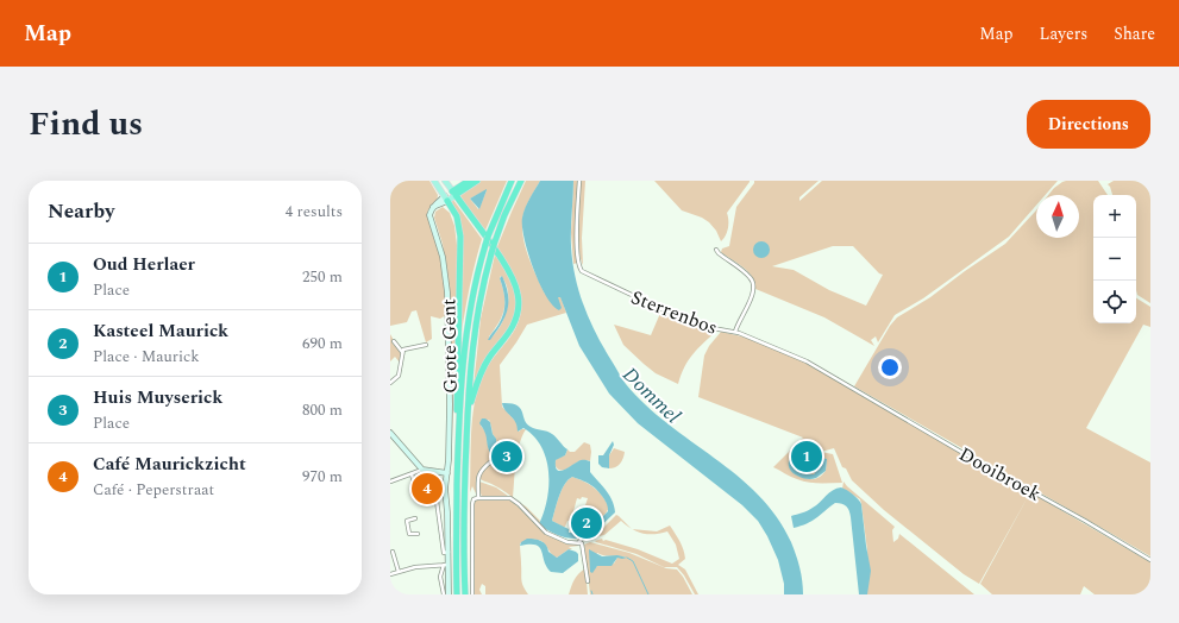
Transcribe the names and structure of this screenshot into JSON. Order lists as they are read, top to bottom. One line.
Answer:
{"streets":{"street":["Sterrenbos","Grote Gent","Dooibroek"]},"crossings":[["Sterrenbos","Dooibroek"]],"water":["Dommel"],"north":"top","page":{"header":"Map","nav":["Map","Layers","Share"],"title":"Find us","buttons":"Directions","heading":["Nearby","4 results"],"map_buttons":["+","−"],"list":[{"mark":"1","name":"Oud Herlaer","note":"Place","value":"250 m"},{"mark":"2","name":"Kasteel Maurick","note":"Place · Maurick","value":"690 m"},{"mark":"3","name":"Huis Muyserick","note":"Place","value":"800 m"},{"mark":"4","name":"Café Maurickzicht","note":"Café · Peperstraat","value":"970 m"}],"pins":["1","3","4","2"]}}
